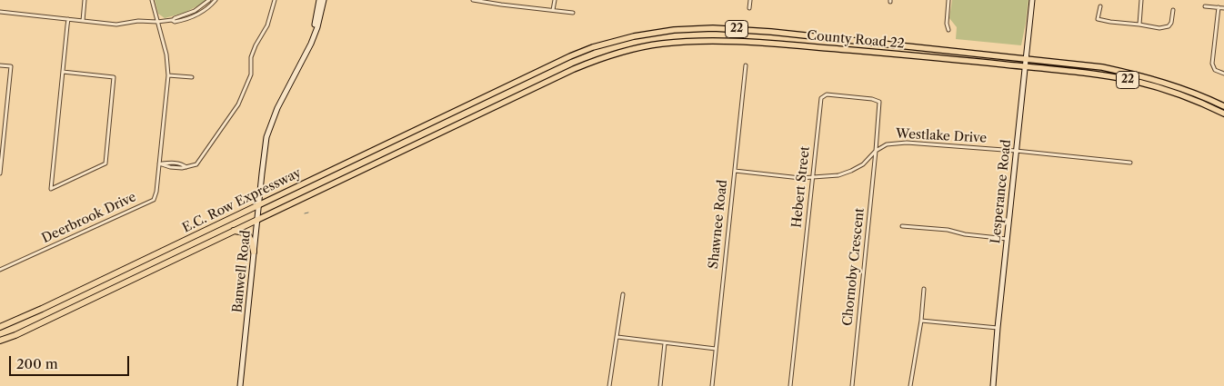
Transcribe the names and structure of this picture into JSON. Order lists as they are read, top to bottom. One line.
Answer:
{"streets":{"highway":["E.C. Row Expressway"],"main road":["22","County Road 22","Lesperance Road","Banwell Road"],"street":["Westlake Drive","Hebert Street","Deerbrook Drive","Shawnee Road","Chornoby Crescent"]},"crossings":[["County Road 22","Lesperance Road"],["County Road 22","E.C. Row Expressway"],["Westlake Drive","Hebert Street"],["Westlake Drive","Lesperance Road"],["Westlake Drive","Shawnee Road"],["Westlake Drive","Chornoby Crescent"],["Hebert Street","Chornoby Crescent"],["E.C. Row Expressway","Banwell Road"]],"scale_bar":"200 m"}
